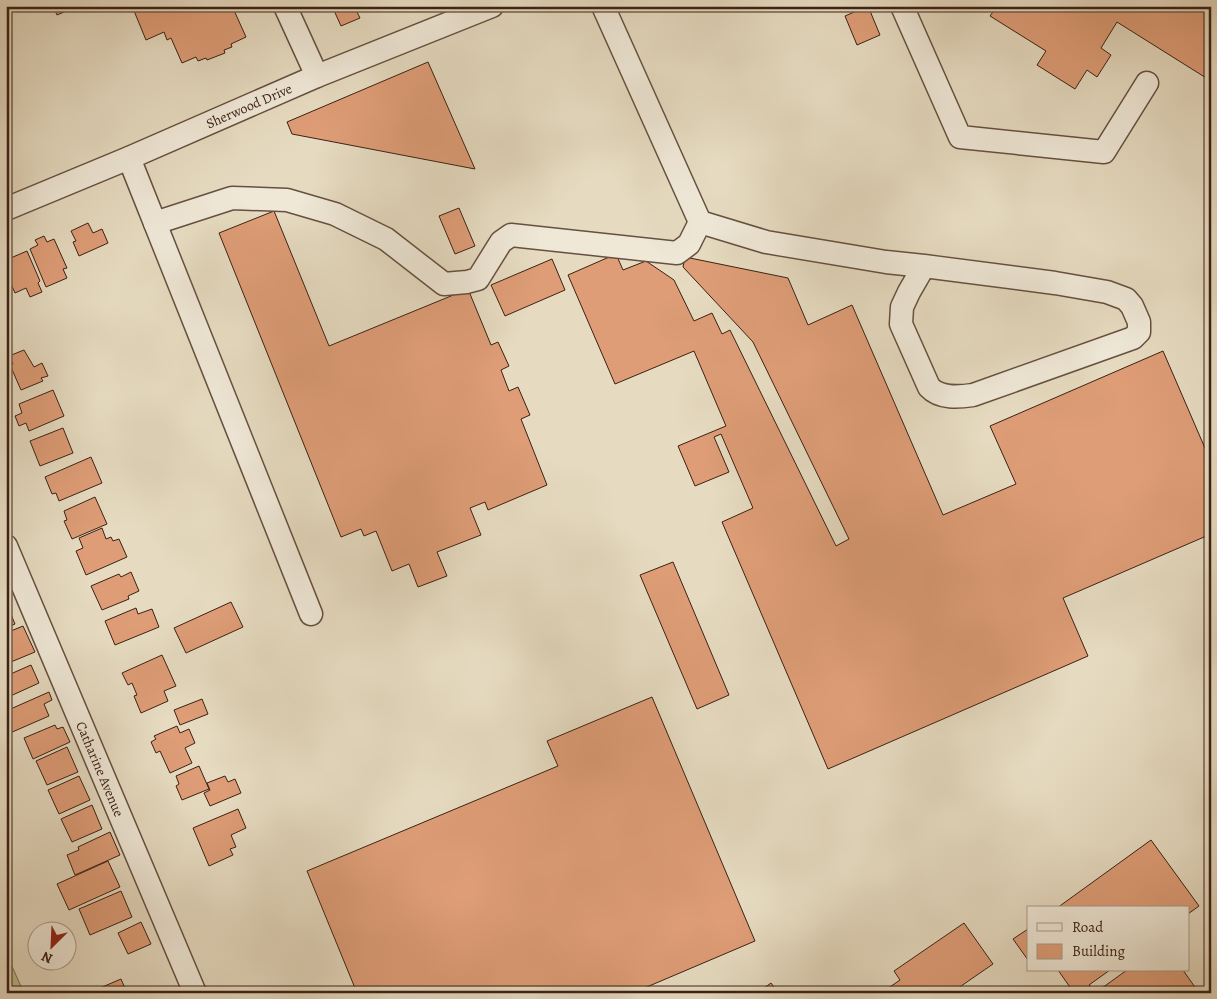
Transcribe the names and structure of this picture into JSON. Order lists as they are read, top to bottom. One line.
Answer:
{"streets":{"street":["Sherwood Drive","Catharine Avenue"]},"legend":["Road","Building"],"north":"bottom left"}
